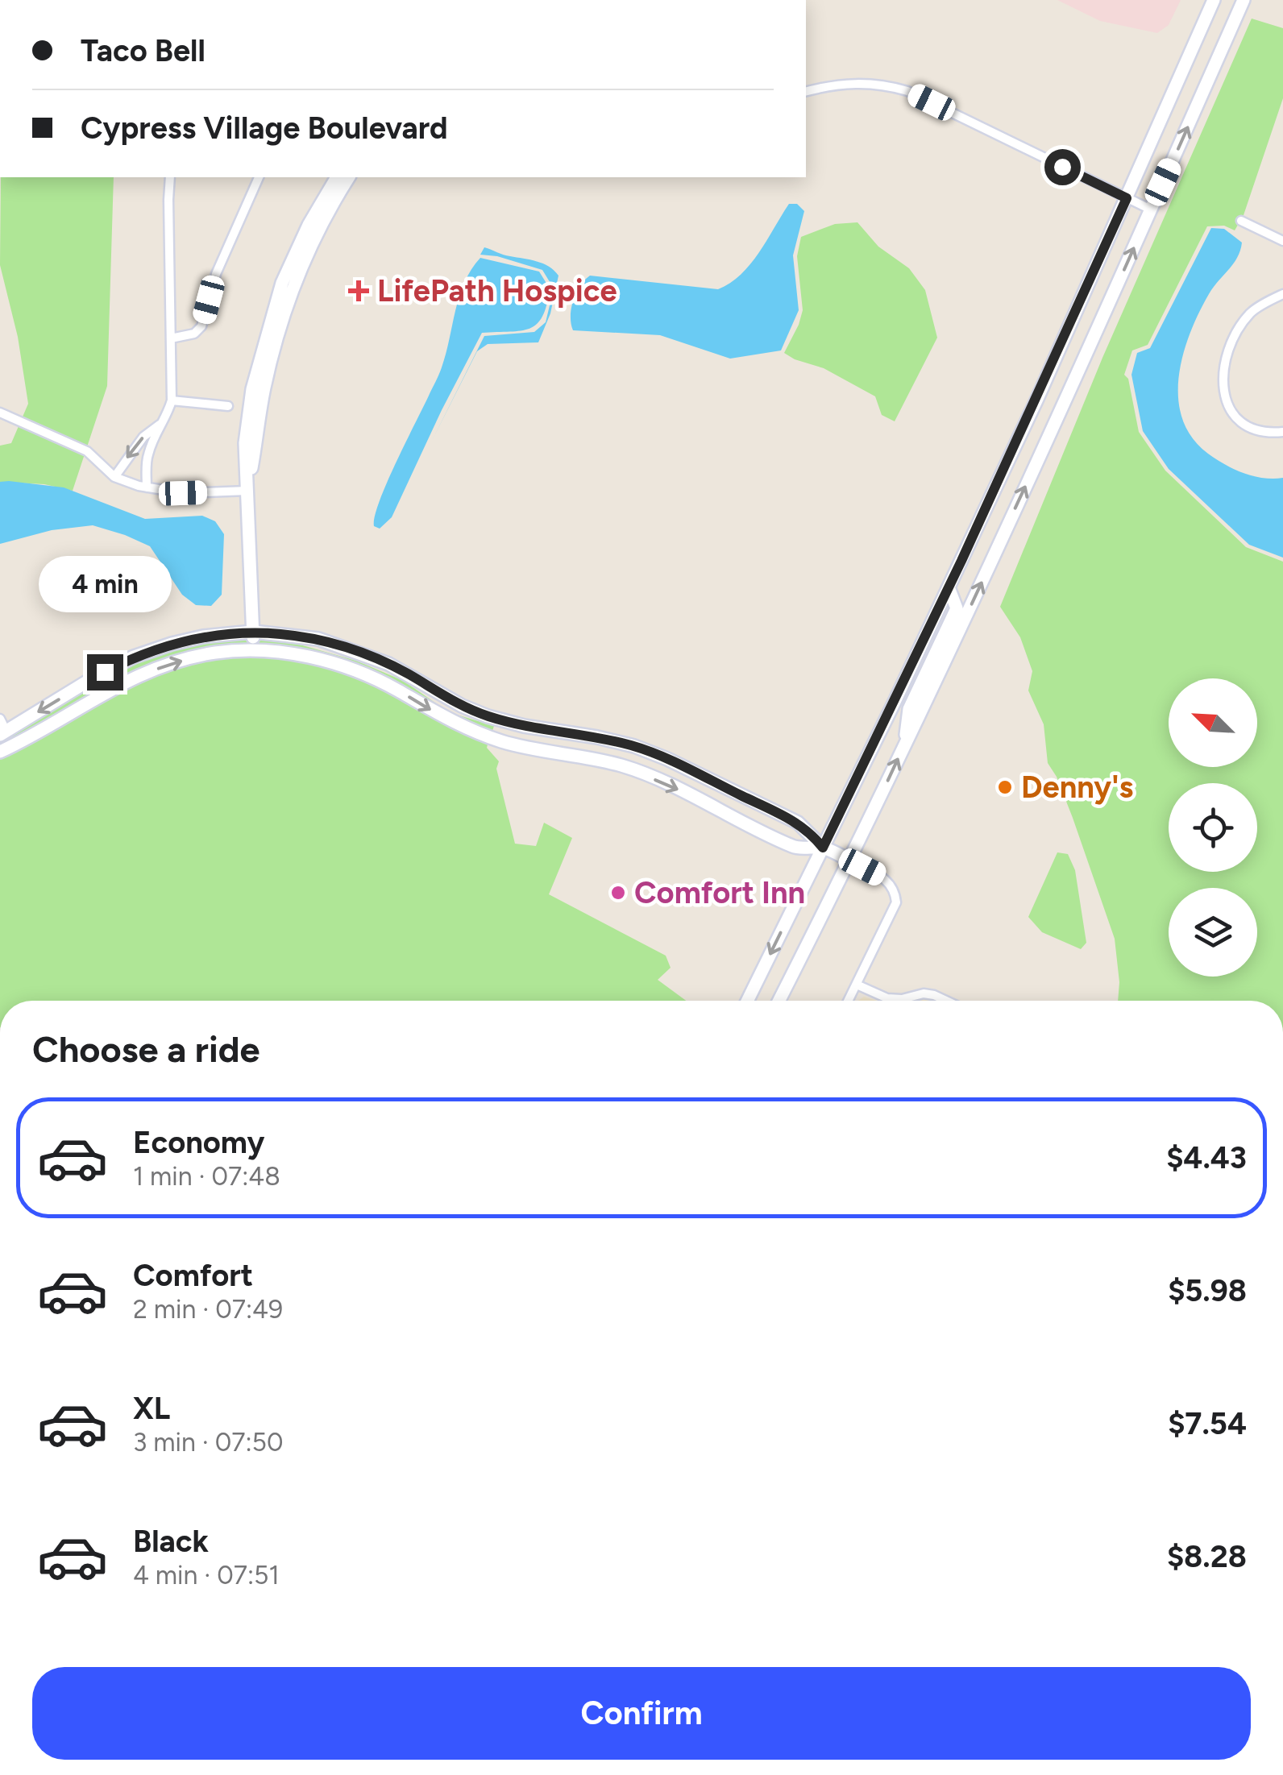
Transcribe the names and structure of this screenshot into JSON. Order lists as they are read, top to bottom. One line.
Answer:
{"places":{"health":["LifePath Hospice"],"other":["Denny's","Comfort Inn"]},"north":"top left","page":{"banner":["Taco Bell","Cypress Village Boulevard"],"bubble":"4 min","heading":"Choose a ride","list":[{"name":"Economy","note":"1 min · 07:48","value":"$4.43"},{"name":"Comfort","note":"2 min · 07:49","value":"$5.98"},{"name":"XL","note":"3 min · 07:50","value":"$7.54"},{"name":"Black","note":"4 min · 07:51","value":"$8.28"}],"buttons":"Confirm"}}
